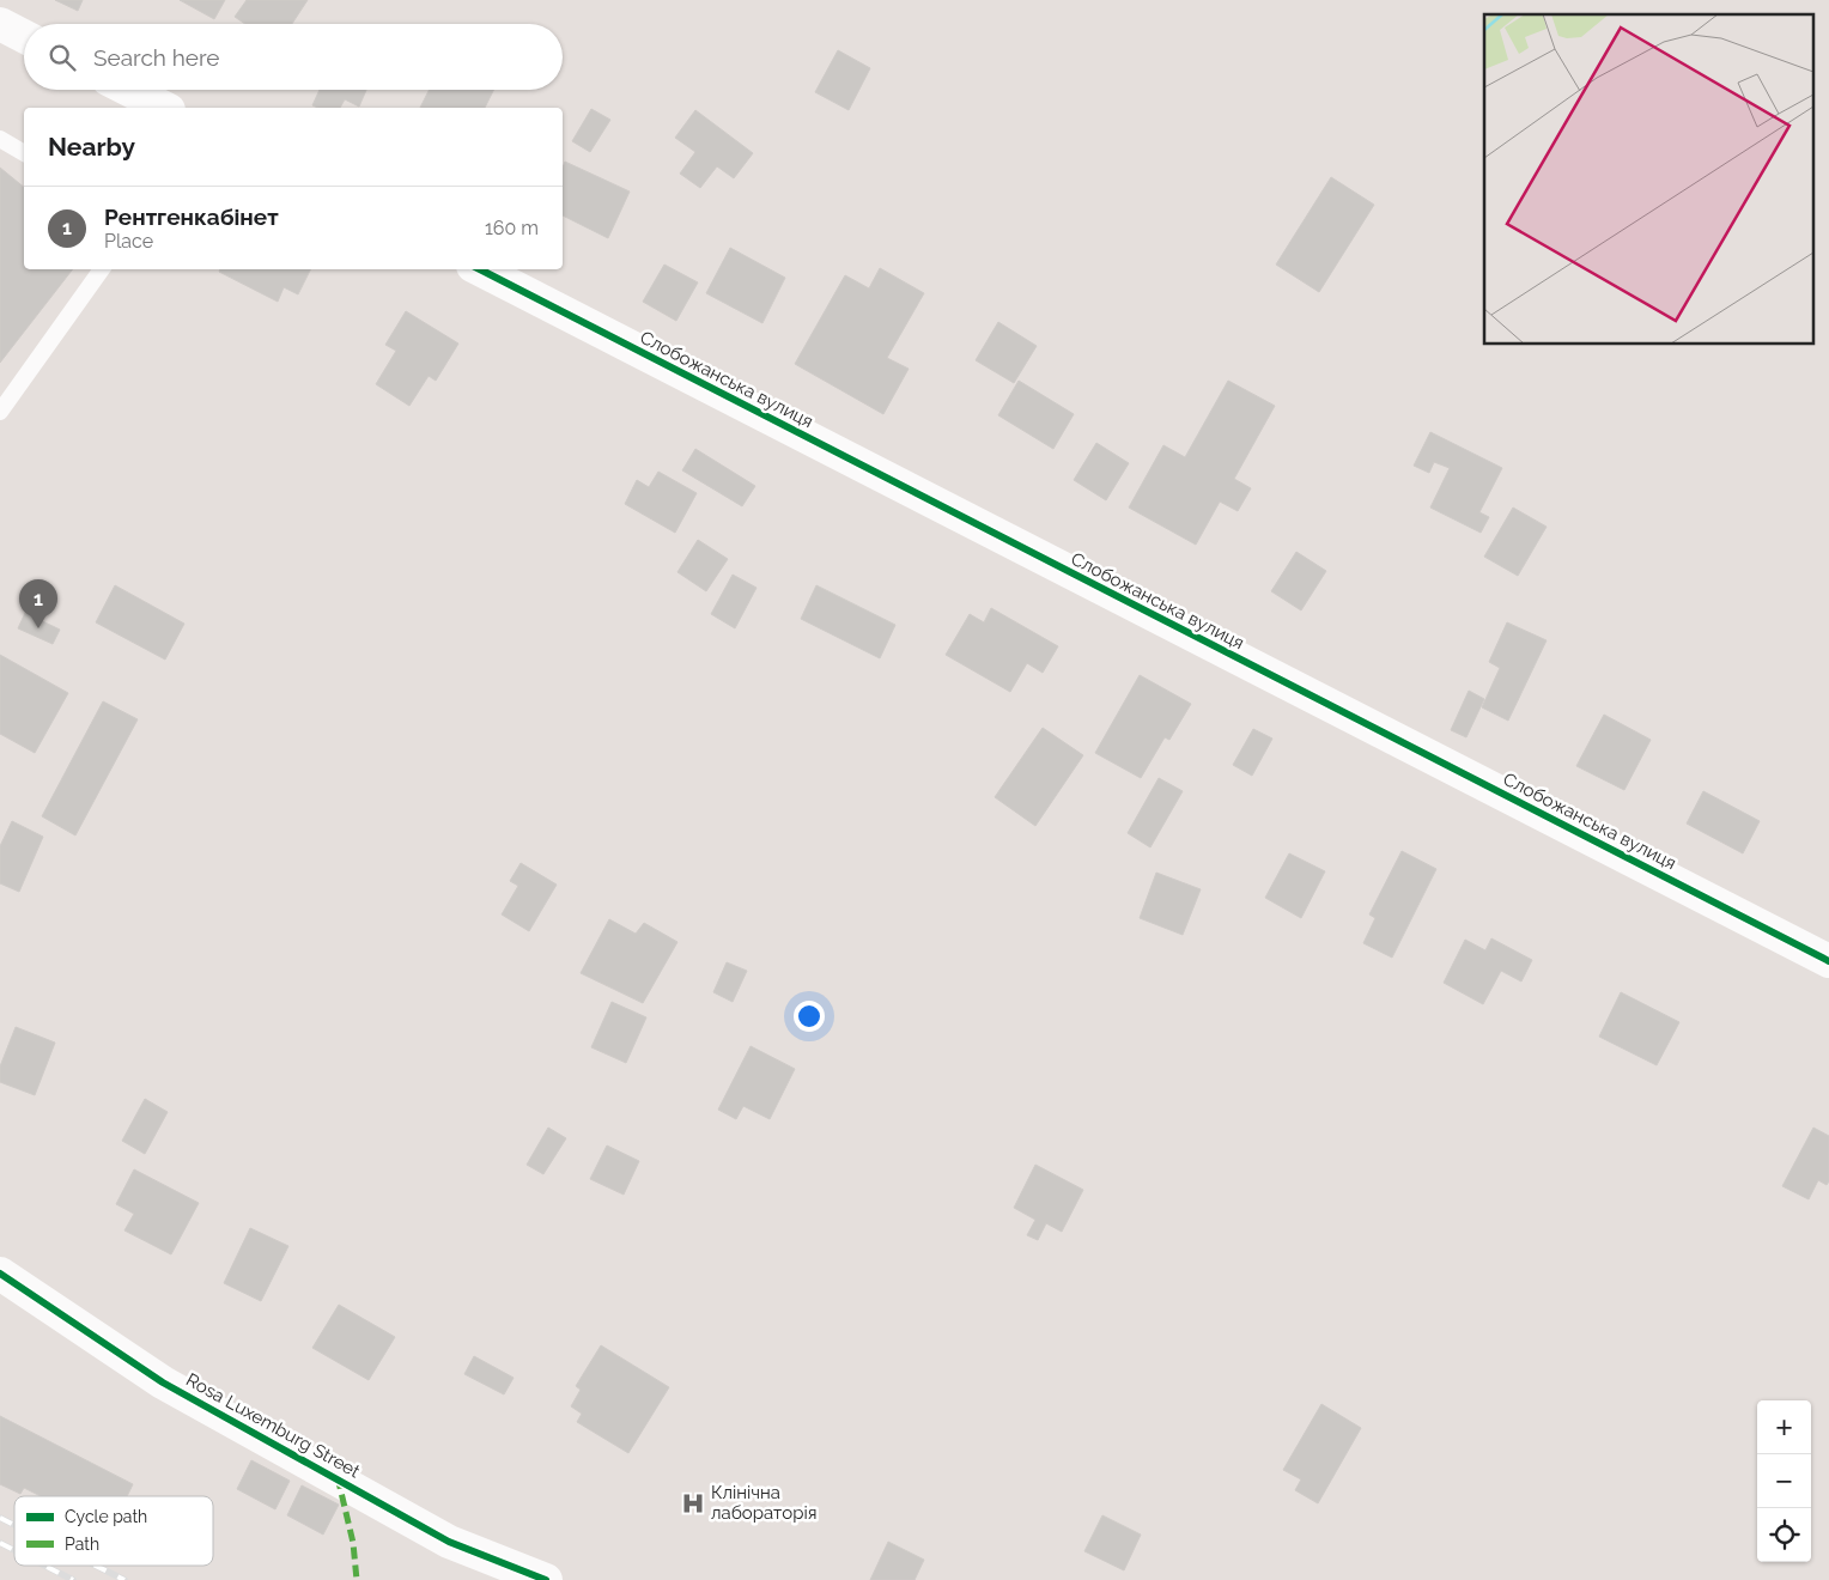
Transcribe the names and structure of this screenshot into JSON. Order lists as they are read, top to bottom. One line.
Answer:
{"streets":{"street":["Слобожанська вулиця","Rosa Luxemburg Street"]},"places":{"hospital":["Клінічна лабораторія"]},"legend":["Cycle path","Path"],"page":{"search":"Search here","heading":"Nearby","list":[{"mark":"1","name":"Рентгенкабінет","note":"Place","value":"160 m"}],"pins":"1","map_buttons":["+","−"]}}
